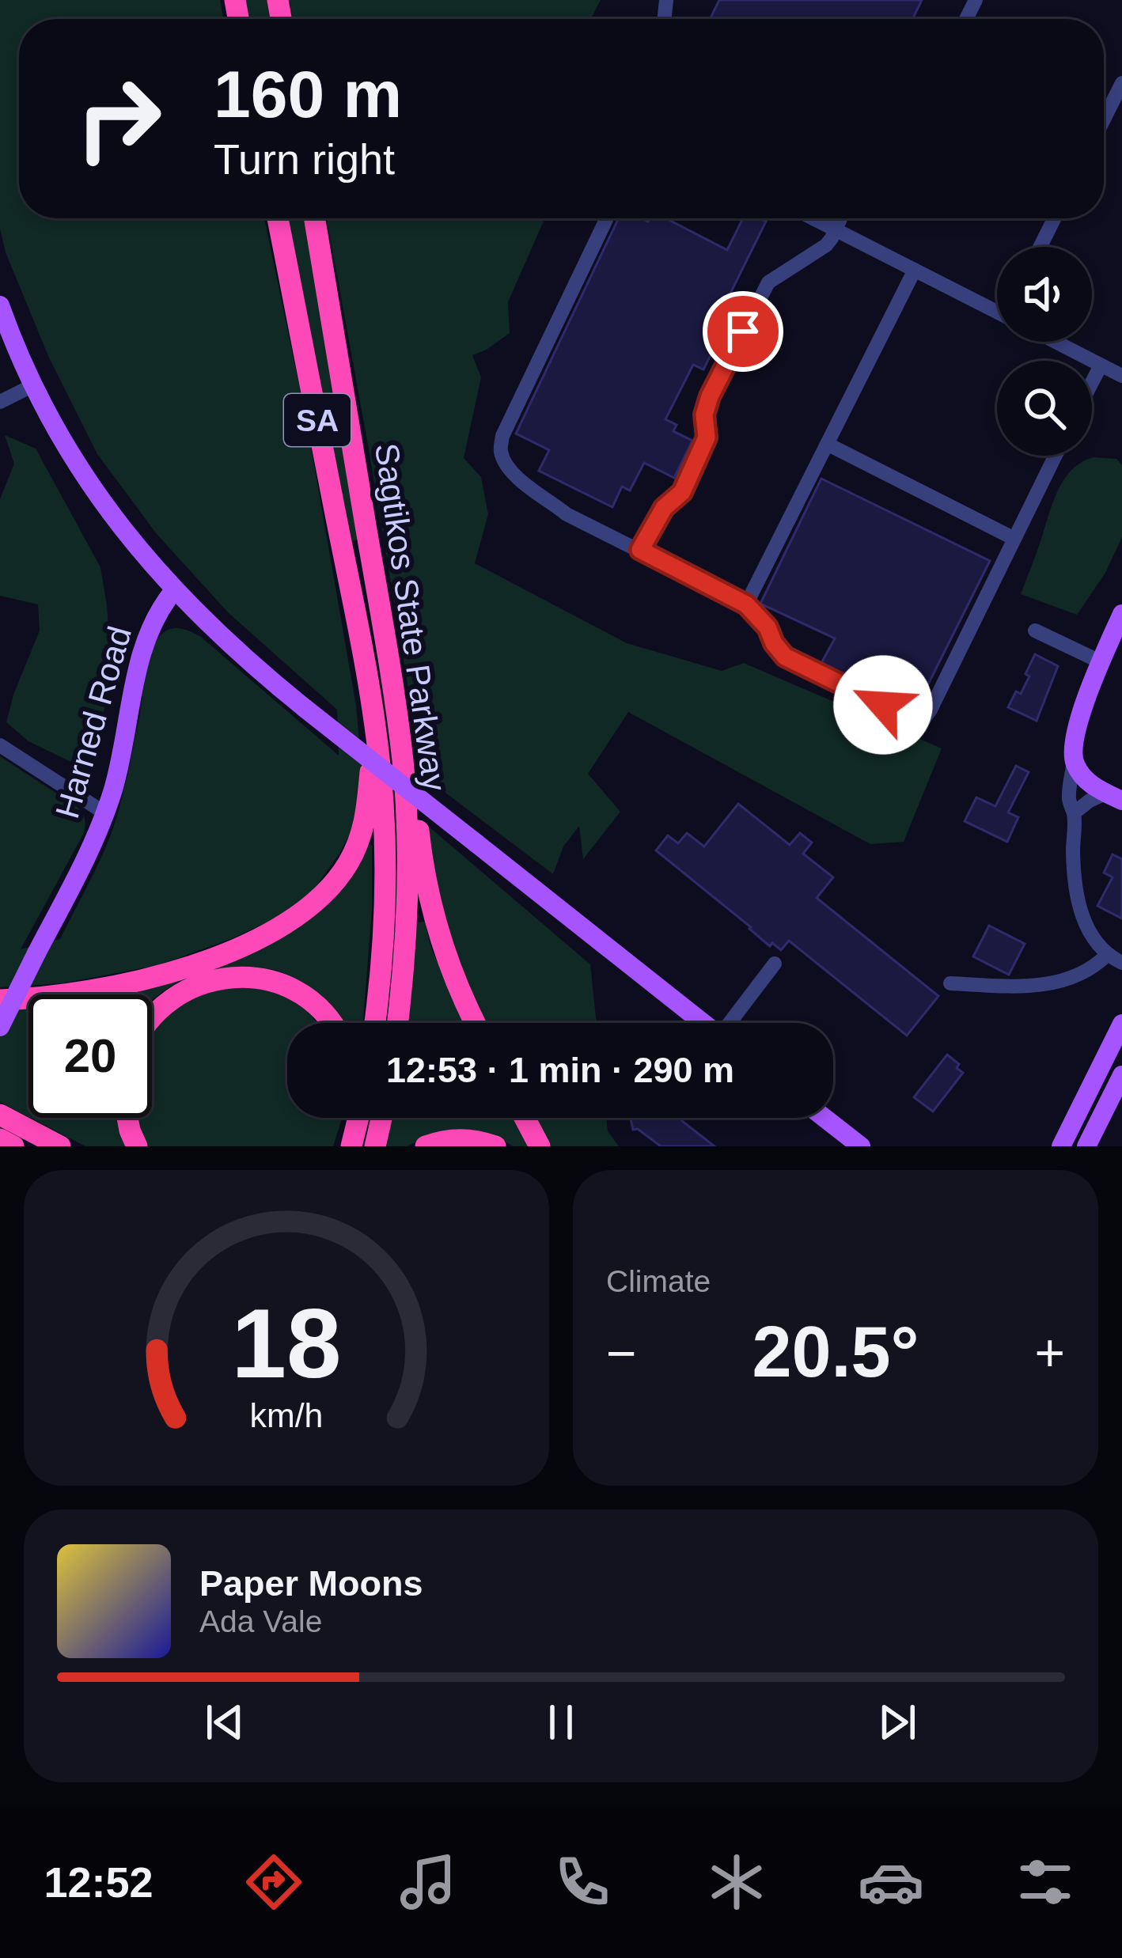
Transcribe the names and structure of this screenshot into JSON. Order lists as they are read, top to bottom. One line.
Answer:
{"streets":{"highway":["SA","Sagtikos State Parkway"],"main road":["Harned Road"]},"page":{"turn":["160 m","Turn right"],"limit":"20","trip":"12:53 · 1 min · 290 m","tile":"Climate","heat":["−","20.5°","+"],"song":["Paper Moons","Ada Vale"],"tabs":"12:52","gauge":["18","km/h"]}}
